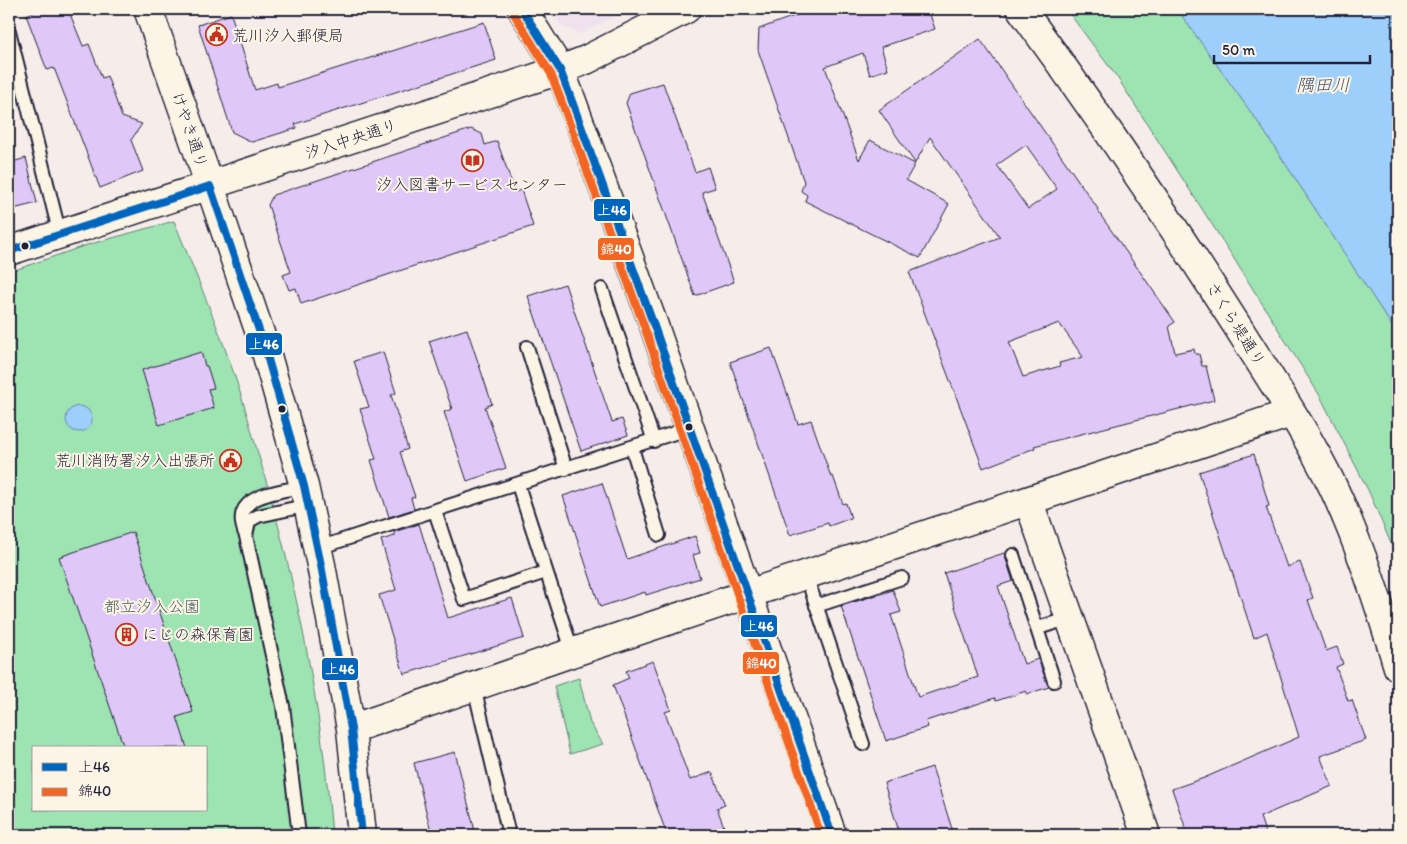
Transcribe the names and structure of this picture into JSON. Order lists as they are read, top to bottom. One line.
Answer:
{"streets":{"street":["けやき通り","汐入中央通り","さくら堤通り"]},"crossings":[["けやき通り","汐入中央通り"]],"water":["隅田川"],"parks":["都立汐入公園"],"places":{"public building":["荒川汐入郵便局","荒川消防署汐入出張所"],"library":["汐入図書サービスセンター"],"building":["にじの森保育園"]},"lines":["transit line 上46","transit line 錦40"],"legend":["上46","錦40"],"scale_bar":"50 m"}
